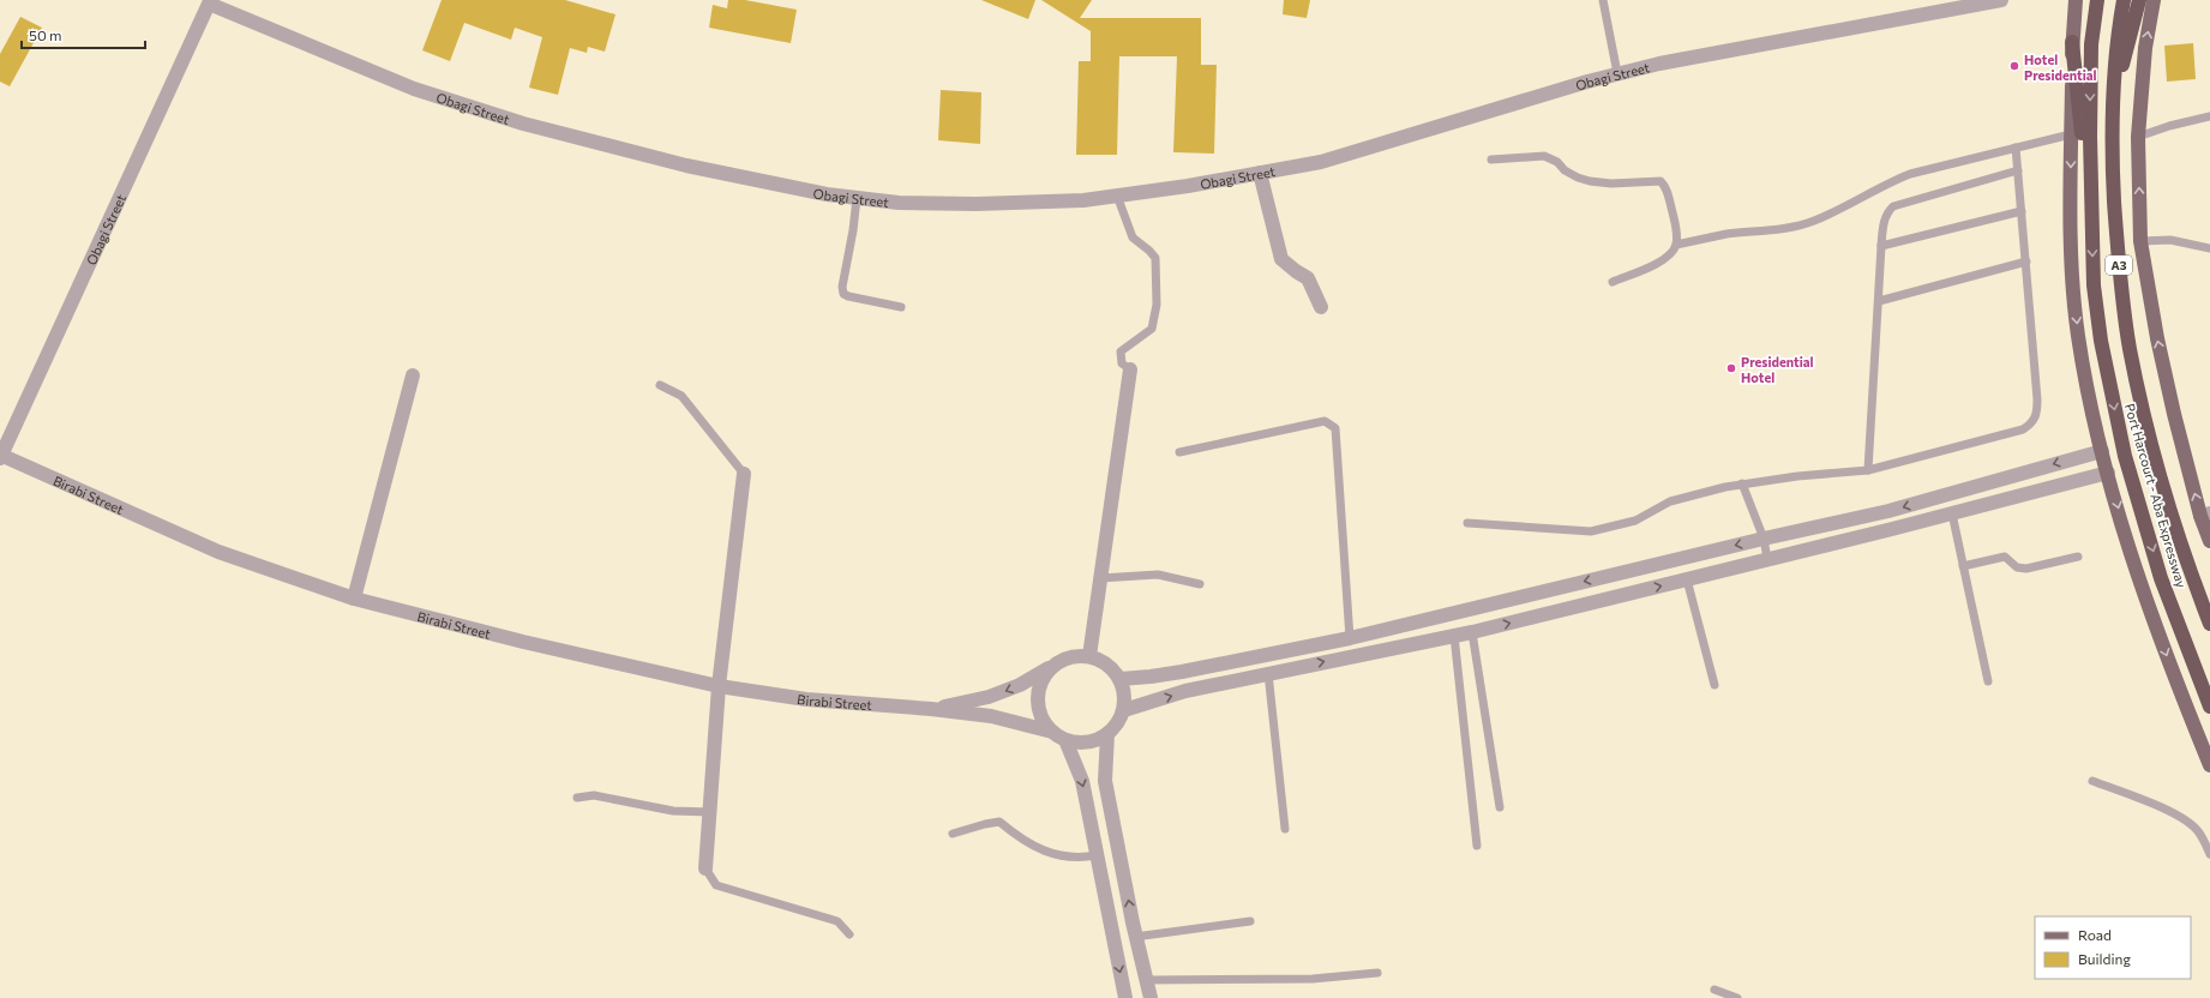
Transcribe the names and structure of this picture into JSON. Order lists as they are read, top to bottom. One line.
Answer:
{"streets":{"highway":["A3","Port Harcourt - Aba Expressway"],"street":["Obagi Street","Birabi Street"]},"crossings":[["Obagi Street","Birabi Street"]],"places":["Hotel Presidential","Presidential Hotel"],"legend":["Road","Building"],"scale_bar":"50 m"}
